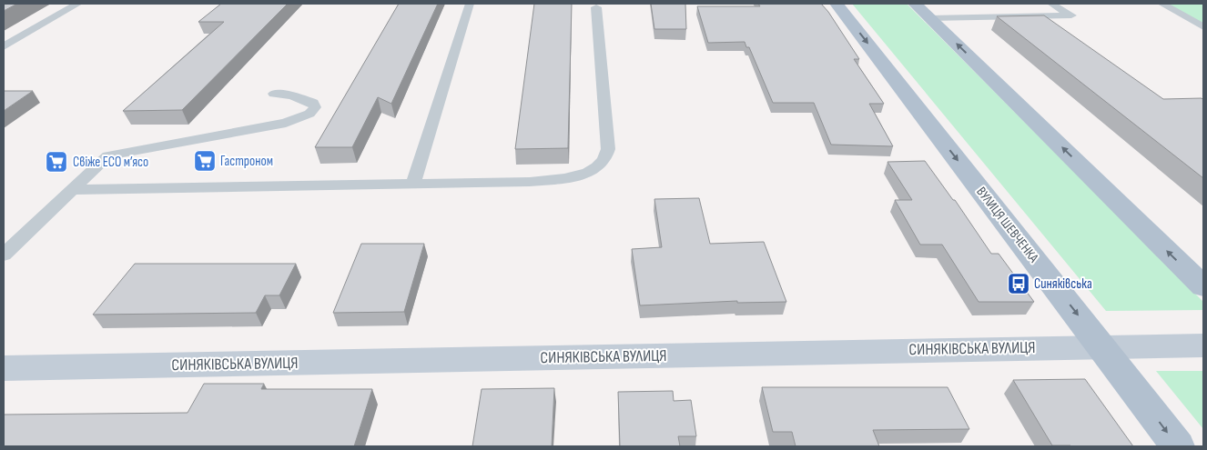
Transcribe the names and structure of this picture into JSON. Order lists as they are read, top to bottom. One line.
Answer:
{"streets":{"main road":["ВУЛИЦЯ ШЕВЧЕНКА"],"street":["СИНЯКІВСЬКА ВУЛИЦЯ"]},"crossings":[["ВУЛИЦЯ ШЕВЧЕНКА","СИНЯКІВСЬКА ВУЛИЦЯ"]],"places":{"supermarket":["Гастроном","Свіже ECO м’ясо"],"bus stop":["Синяківська"]}}
